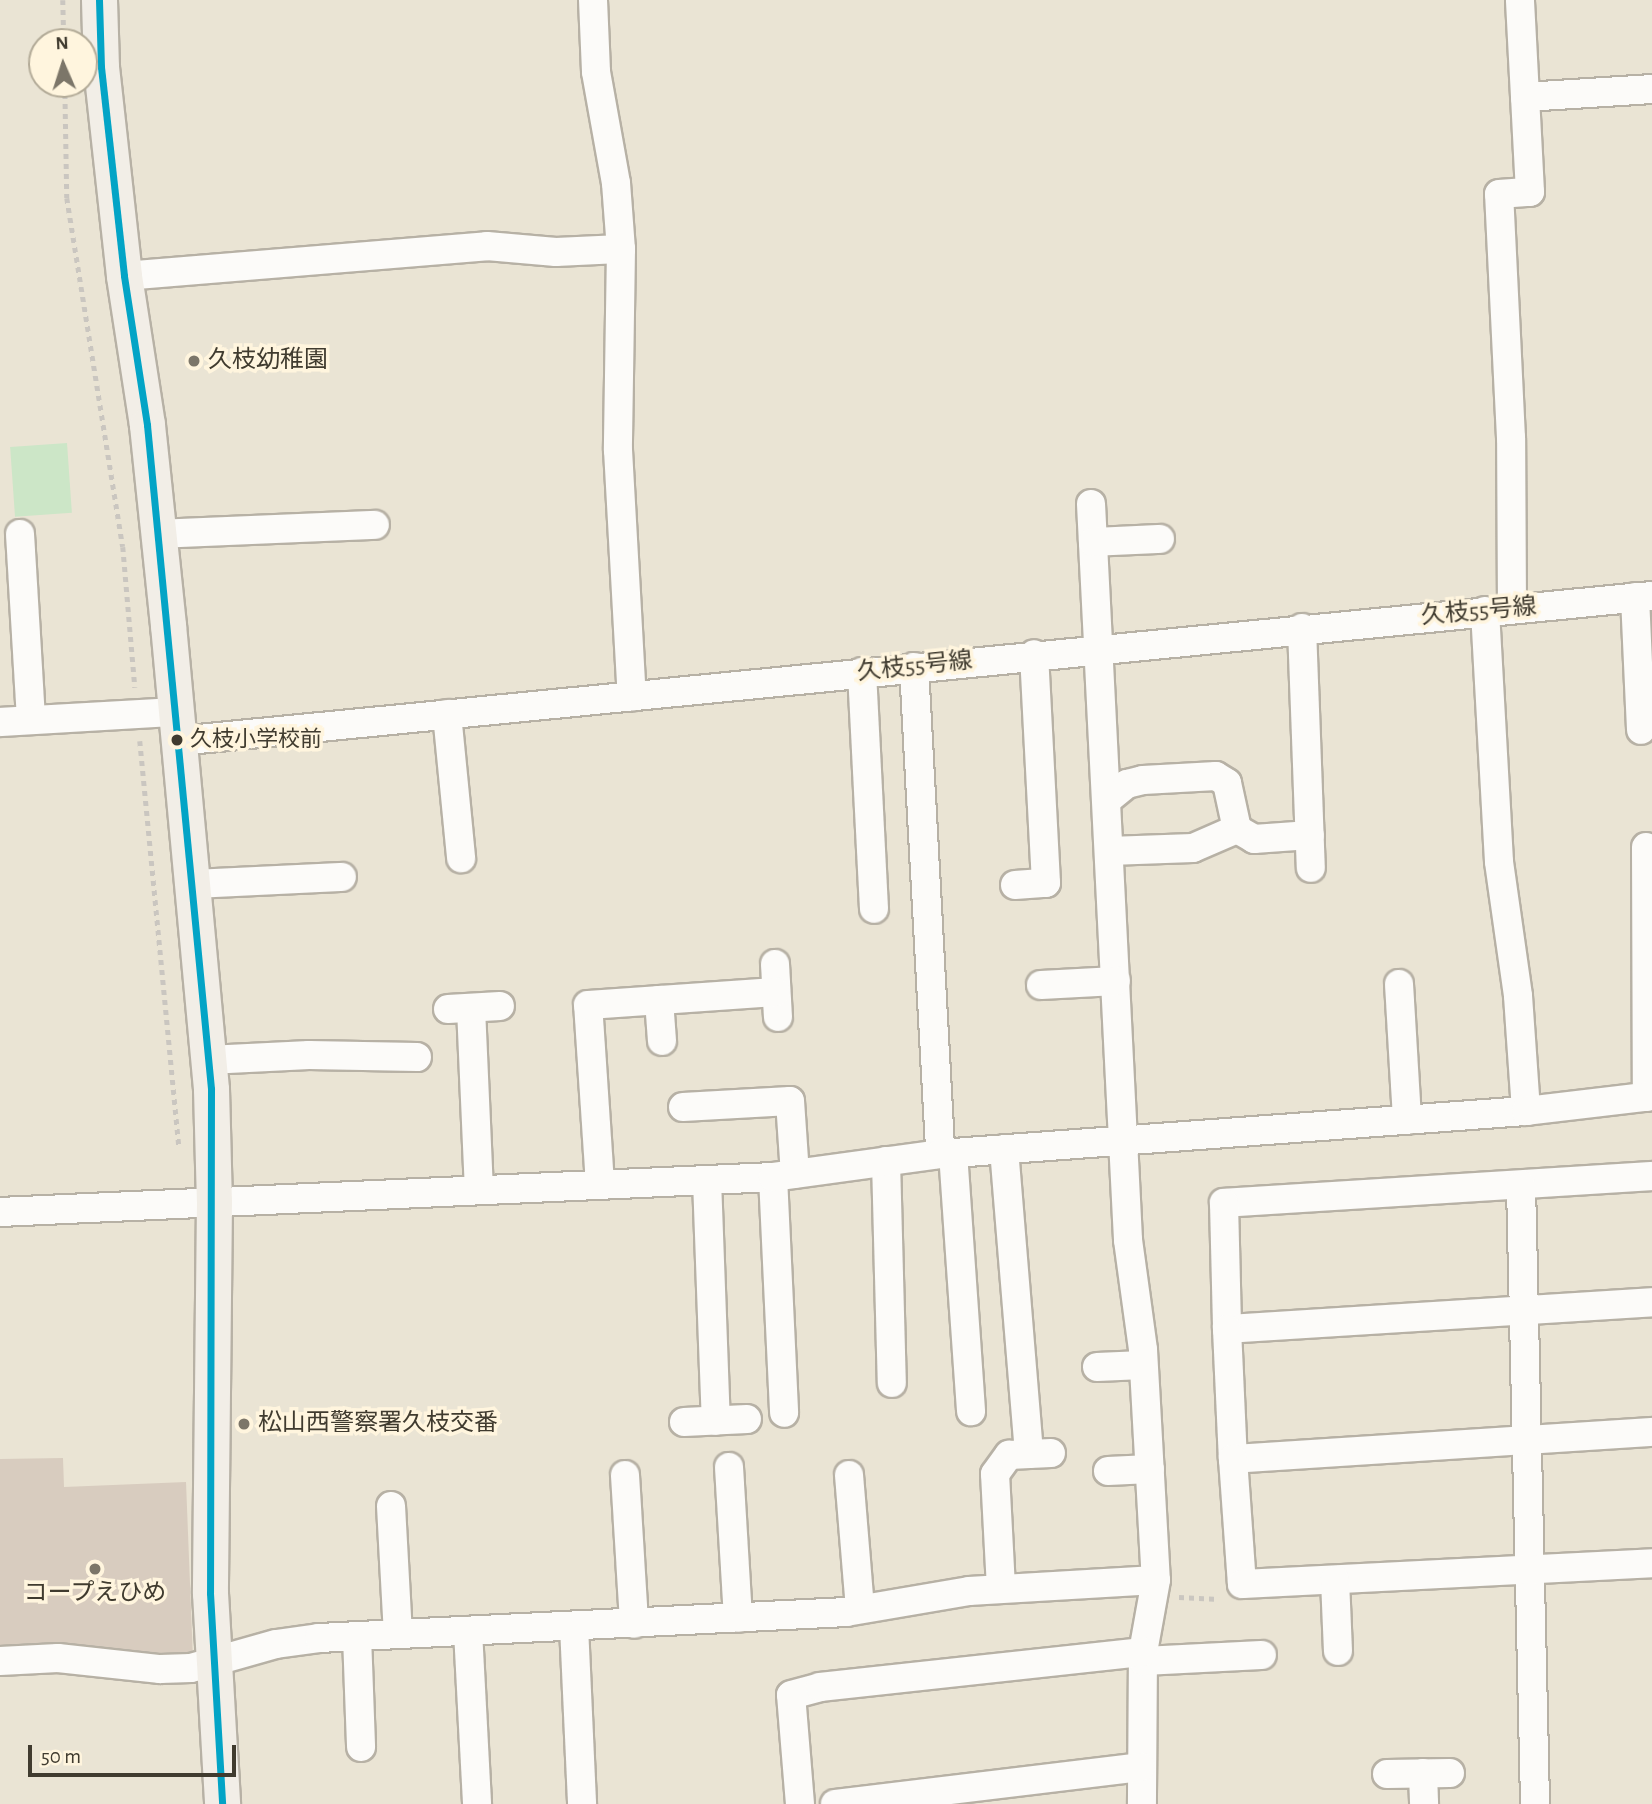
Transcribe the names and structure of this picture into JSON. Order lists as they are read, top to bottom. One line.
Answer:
{"streets":{"street":["久枝55号線"]},"places":["久枝幼稚園","久枝小学校前","松山西警察署久枝交番","コープえひめ"],"scale_bar":"50 m","north":"top"}
